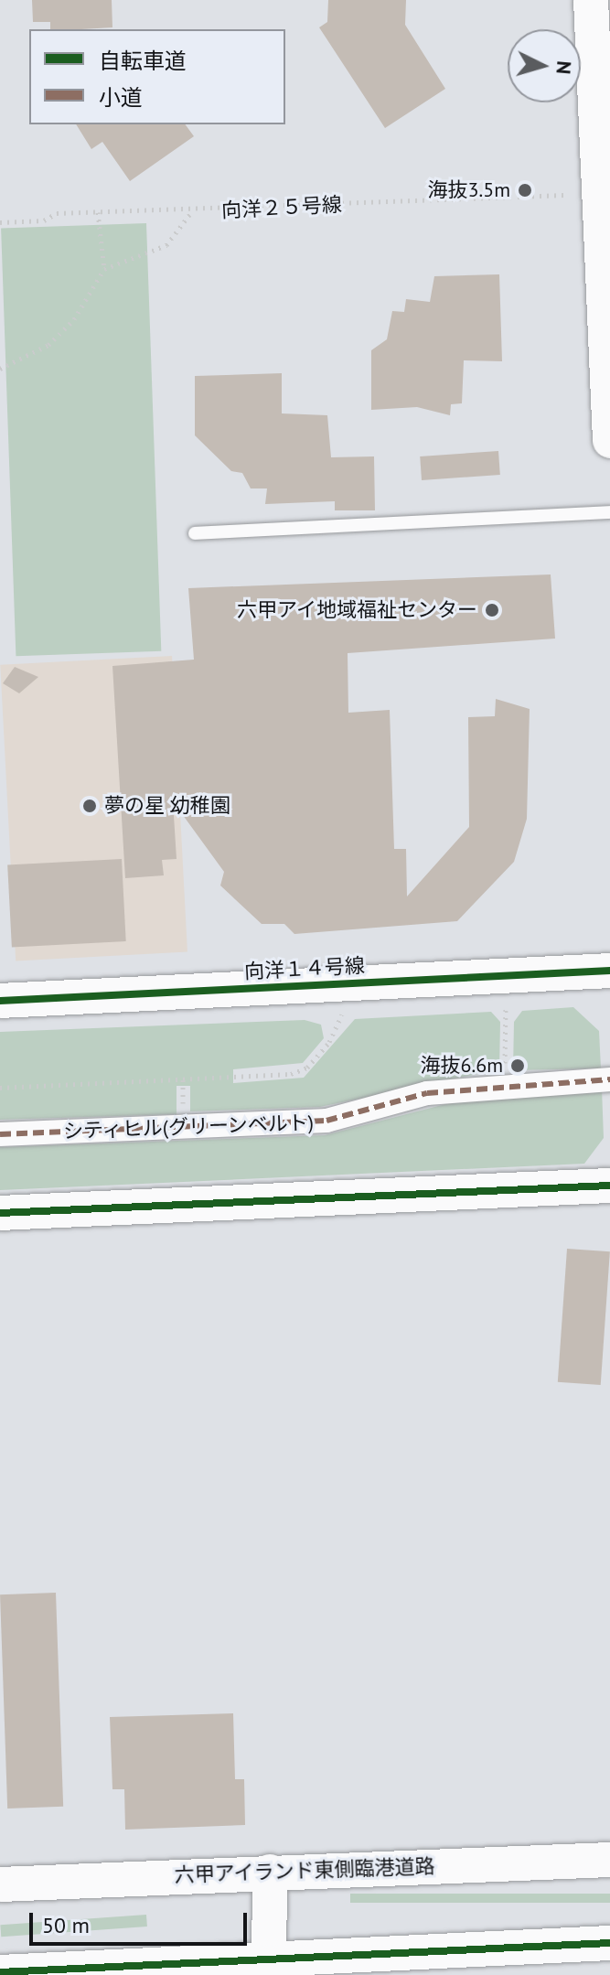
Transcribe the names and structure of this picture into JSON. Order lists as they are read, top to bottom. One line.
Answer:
{"streets":{"street":["向洋１４号線","シティヒル(グリーンベルト)","六甲アイランド東側臨港道路"],"path":["向洋２５号線"]},"places":["海抜3.5m","六甲アイ地域福祉センター","夢の星 幼稚園","海抜6.6m"],"legend":["自転車道","小道"],"scale_bar":"50 m","north":"right"}
